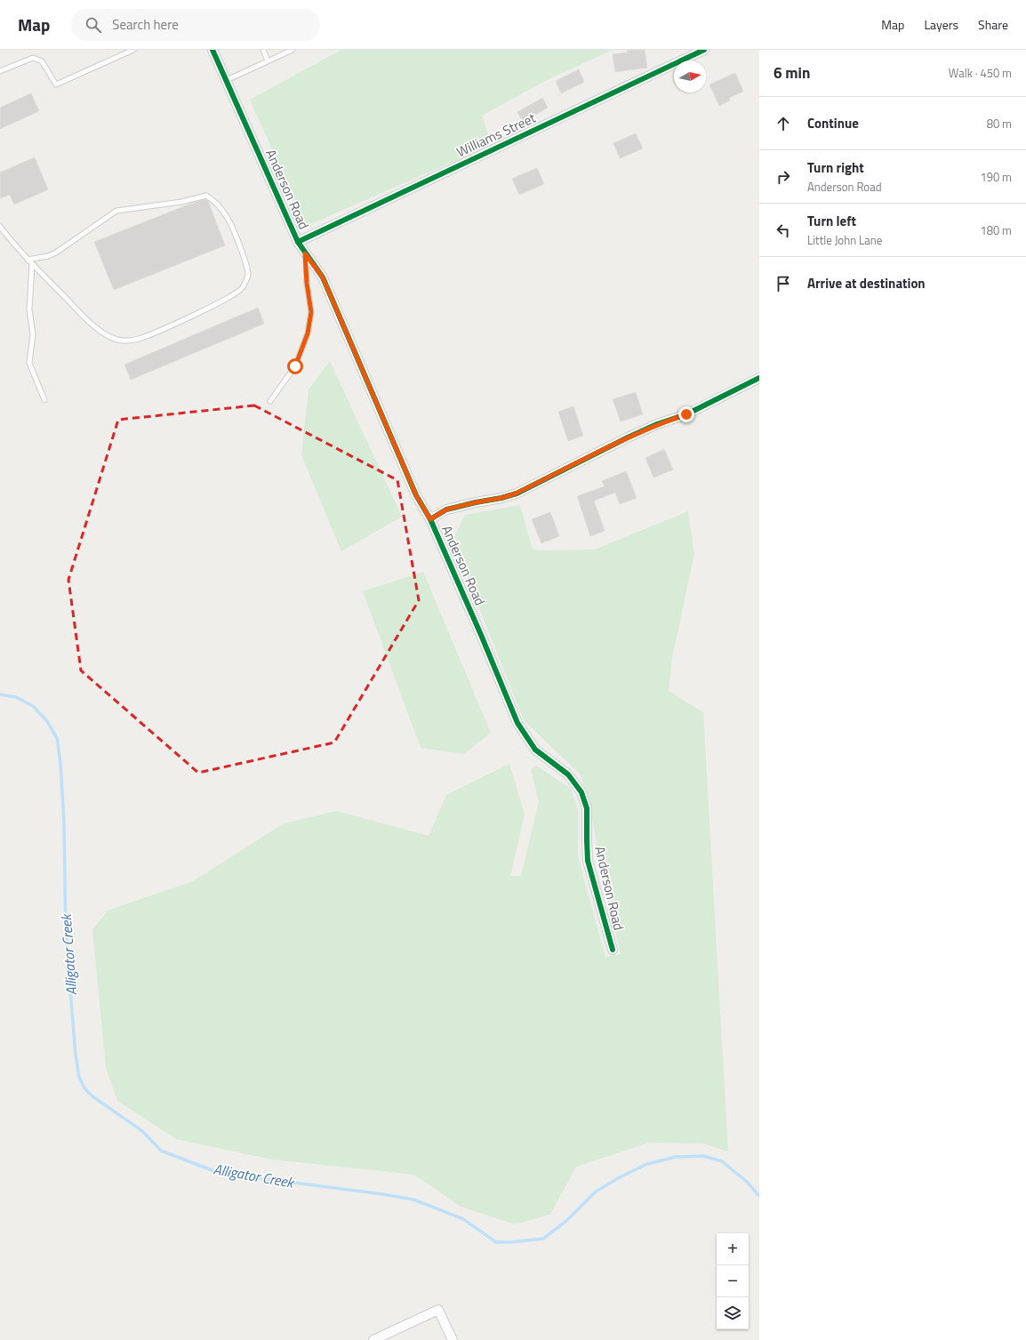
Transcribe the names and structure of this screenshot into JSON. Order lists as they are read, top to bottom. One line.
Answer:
{"streets":{"street":["Williams Street","Anderson Road"]},"crossings":[["Williams Street","Anderson Road"]],"water":["Alligator Creek"],"north":"right","page":{"header":"Map","search":"Search here","nav":["Map","Layers","Share"],"heading":["6 min","Walk · 450 m"],"list":[["Continue","80 m"],["Turn right","Anderson Road","190 m"],["Turn left","Little John Lane","180 m"],"Arrive at destination"],"map_buttons":["+","−"]}}
